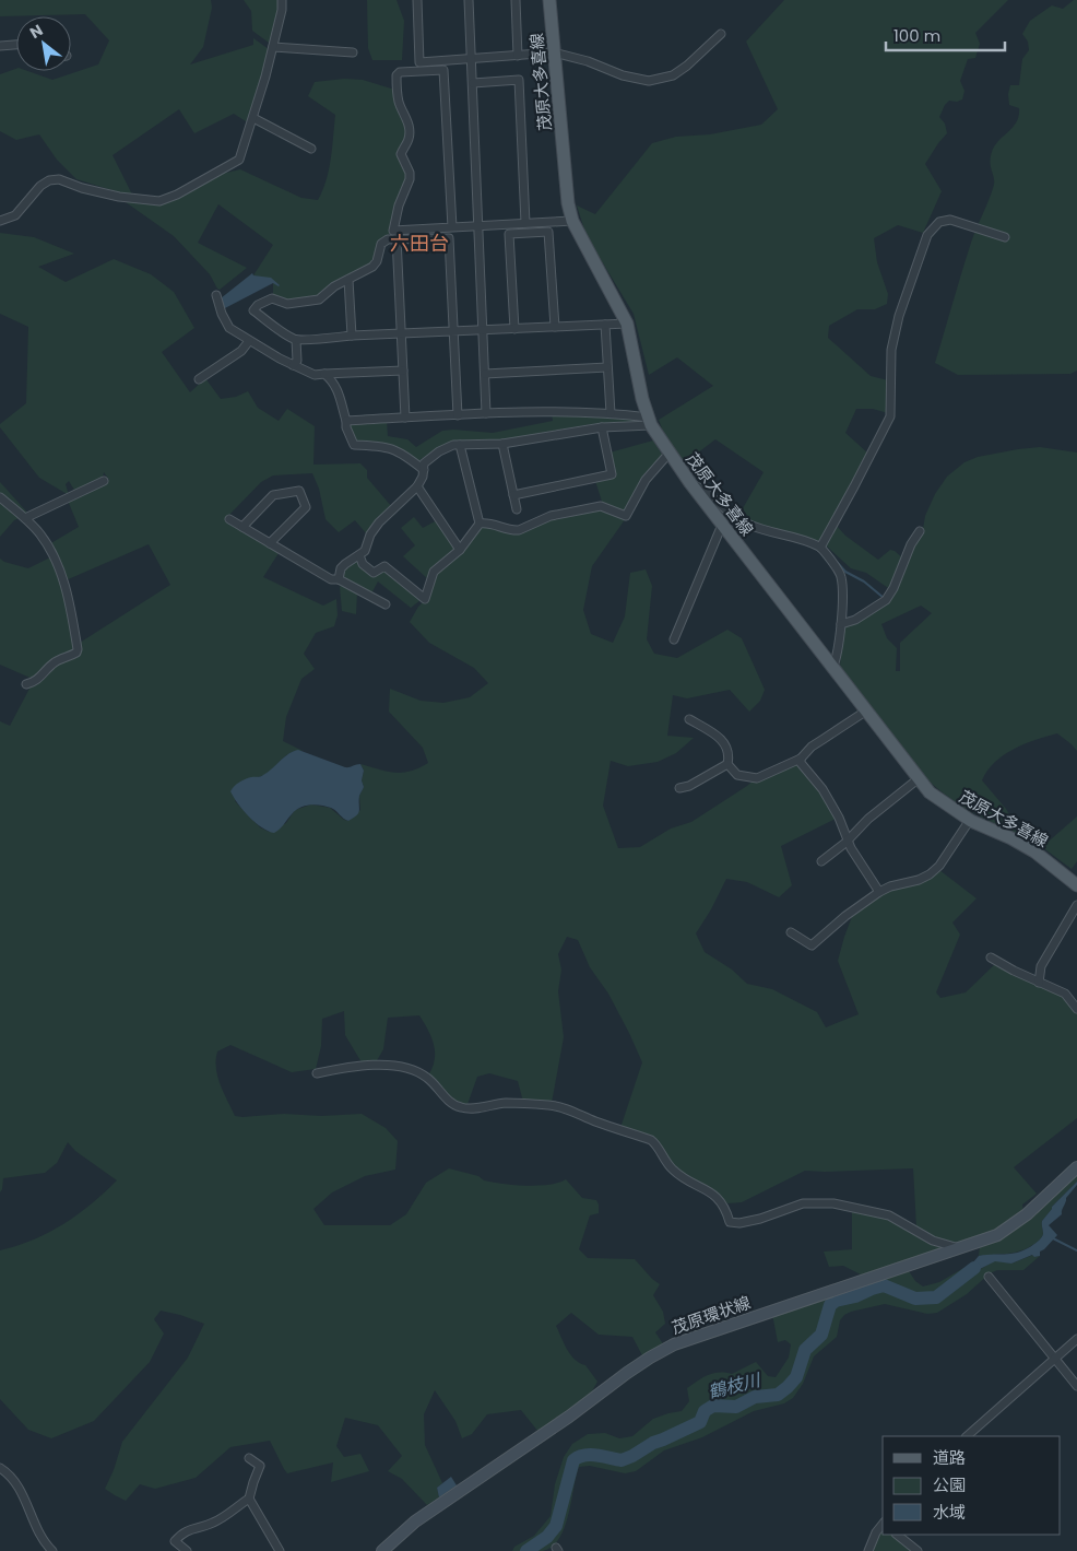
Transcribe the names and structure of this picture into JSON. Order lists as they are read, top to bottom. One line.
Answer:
{"streets":{"main road":["茂原大多喜線","茂原環状線"]},"districts":["六田台"],"water":["鶴枝川"],"legend":["道路","公園","水域"],"scale_bar":"100 m","north":"top left"}
